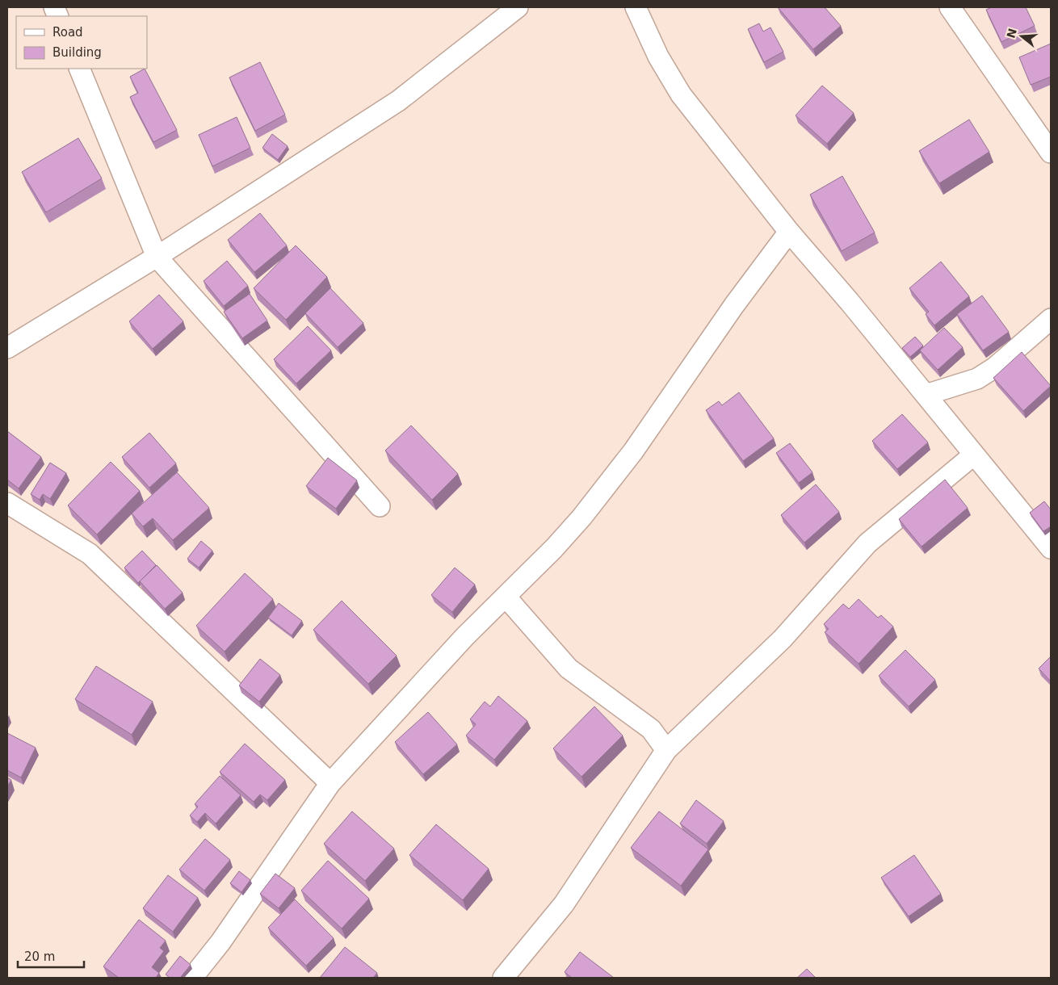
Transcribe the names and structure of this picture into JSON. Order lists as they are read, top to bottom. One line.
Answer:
{"legend":["Road","Building"],"scale_bar":"20 m","north":"left"}
